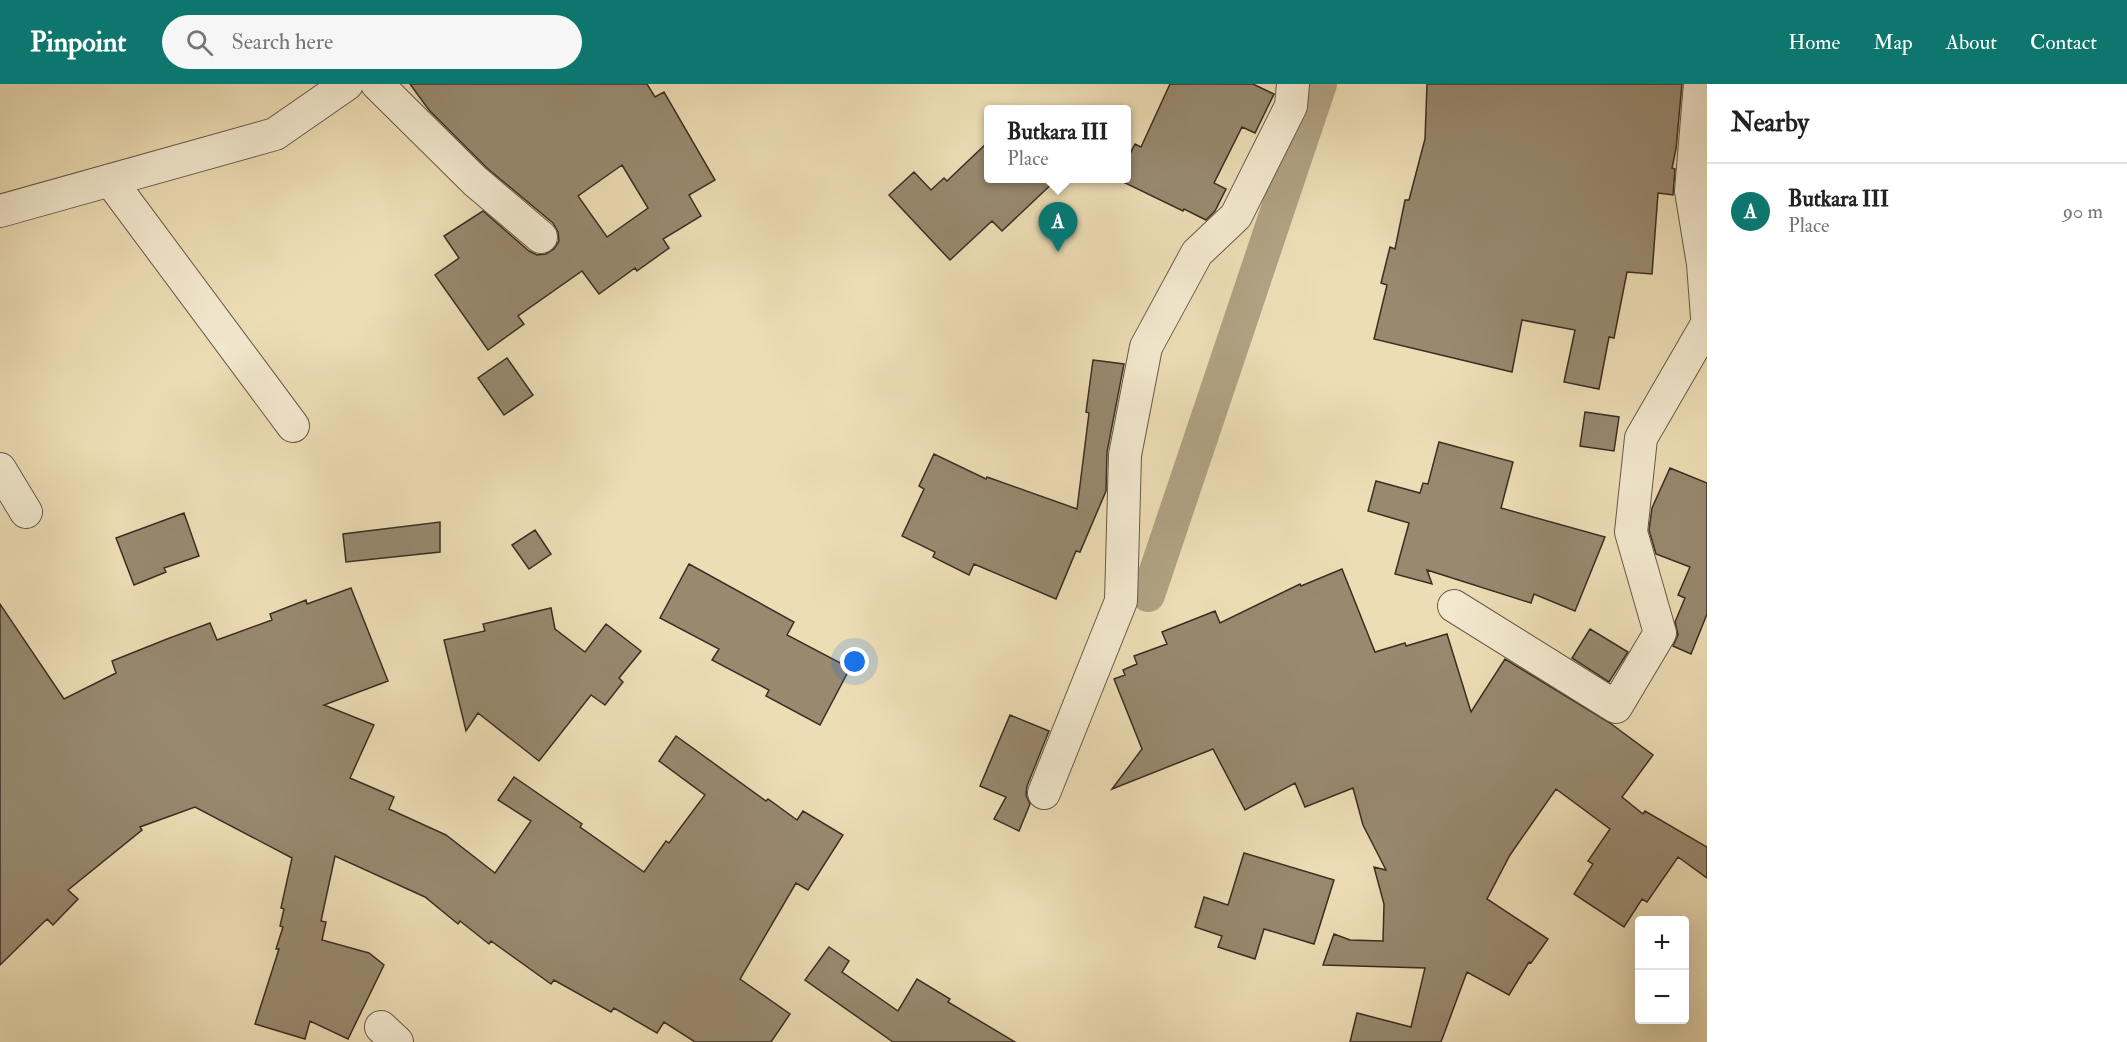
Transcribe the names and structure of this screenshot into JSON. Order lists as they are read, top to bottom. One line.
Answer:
{"page":{"header":"Pinpoint","search":"Search here","nav":["Home","Map","About","Contact"],"heading":"Nearby","popup":["Butkara III","Place"],"list":[{"mark":"A","name":"Butkara III","note":"Place","value":"90 m"}],"pins":"A","map_buttons":["+","−"]}}
